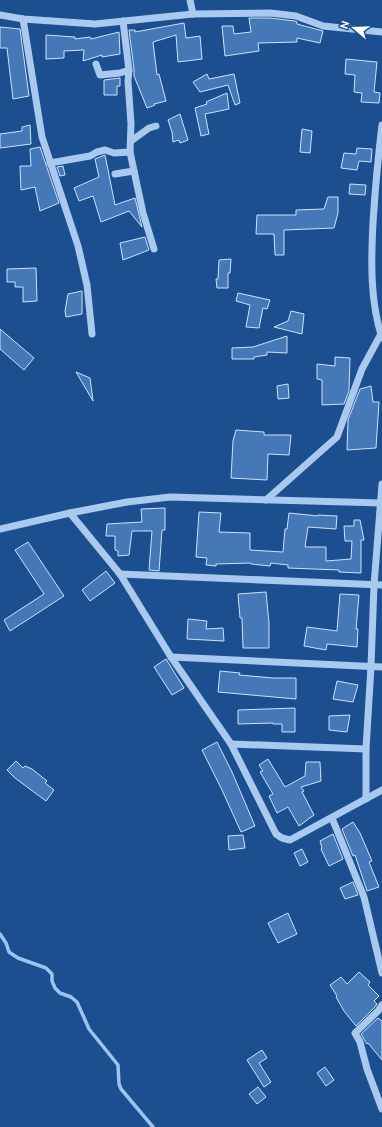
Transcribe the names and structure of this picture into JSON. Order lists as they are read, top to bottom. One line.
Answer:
{"north":"left"}
